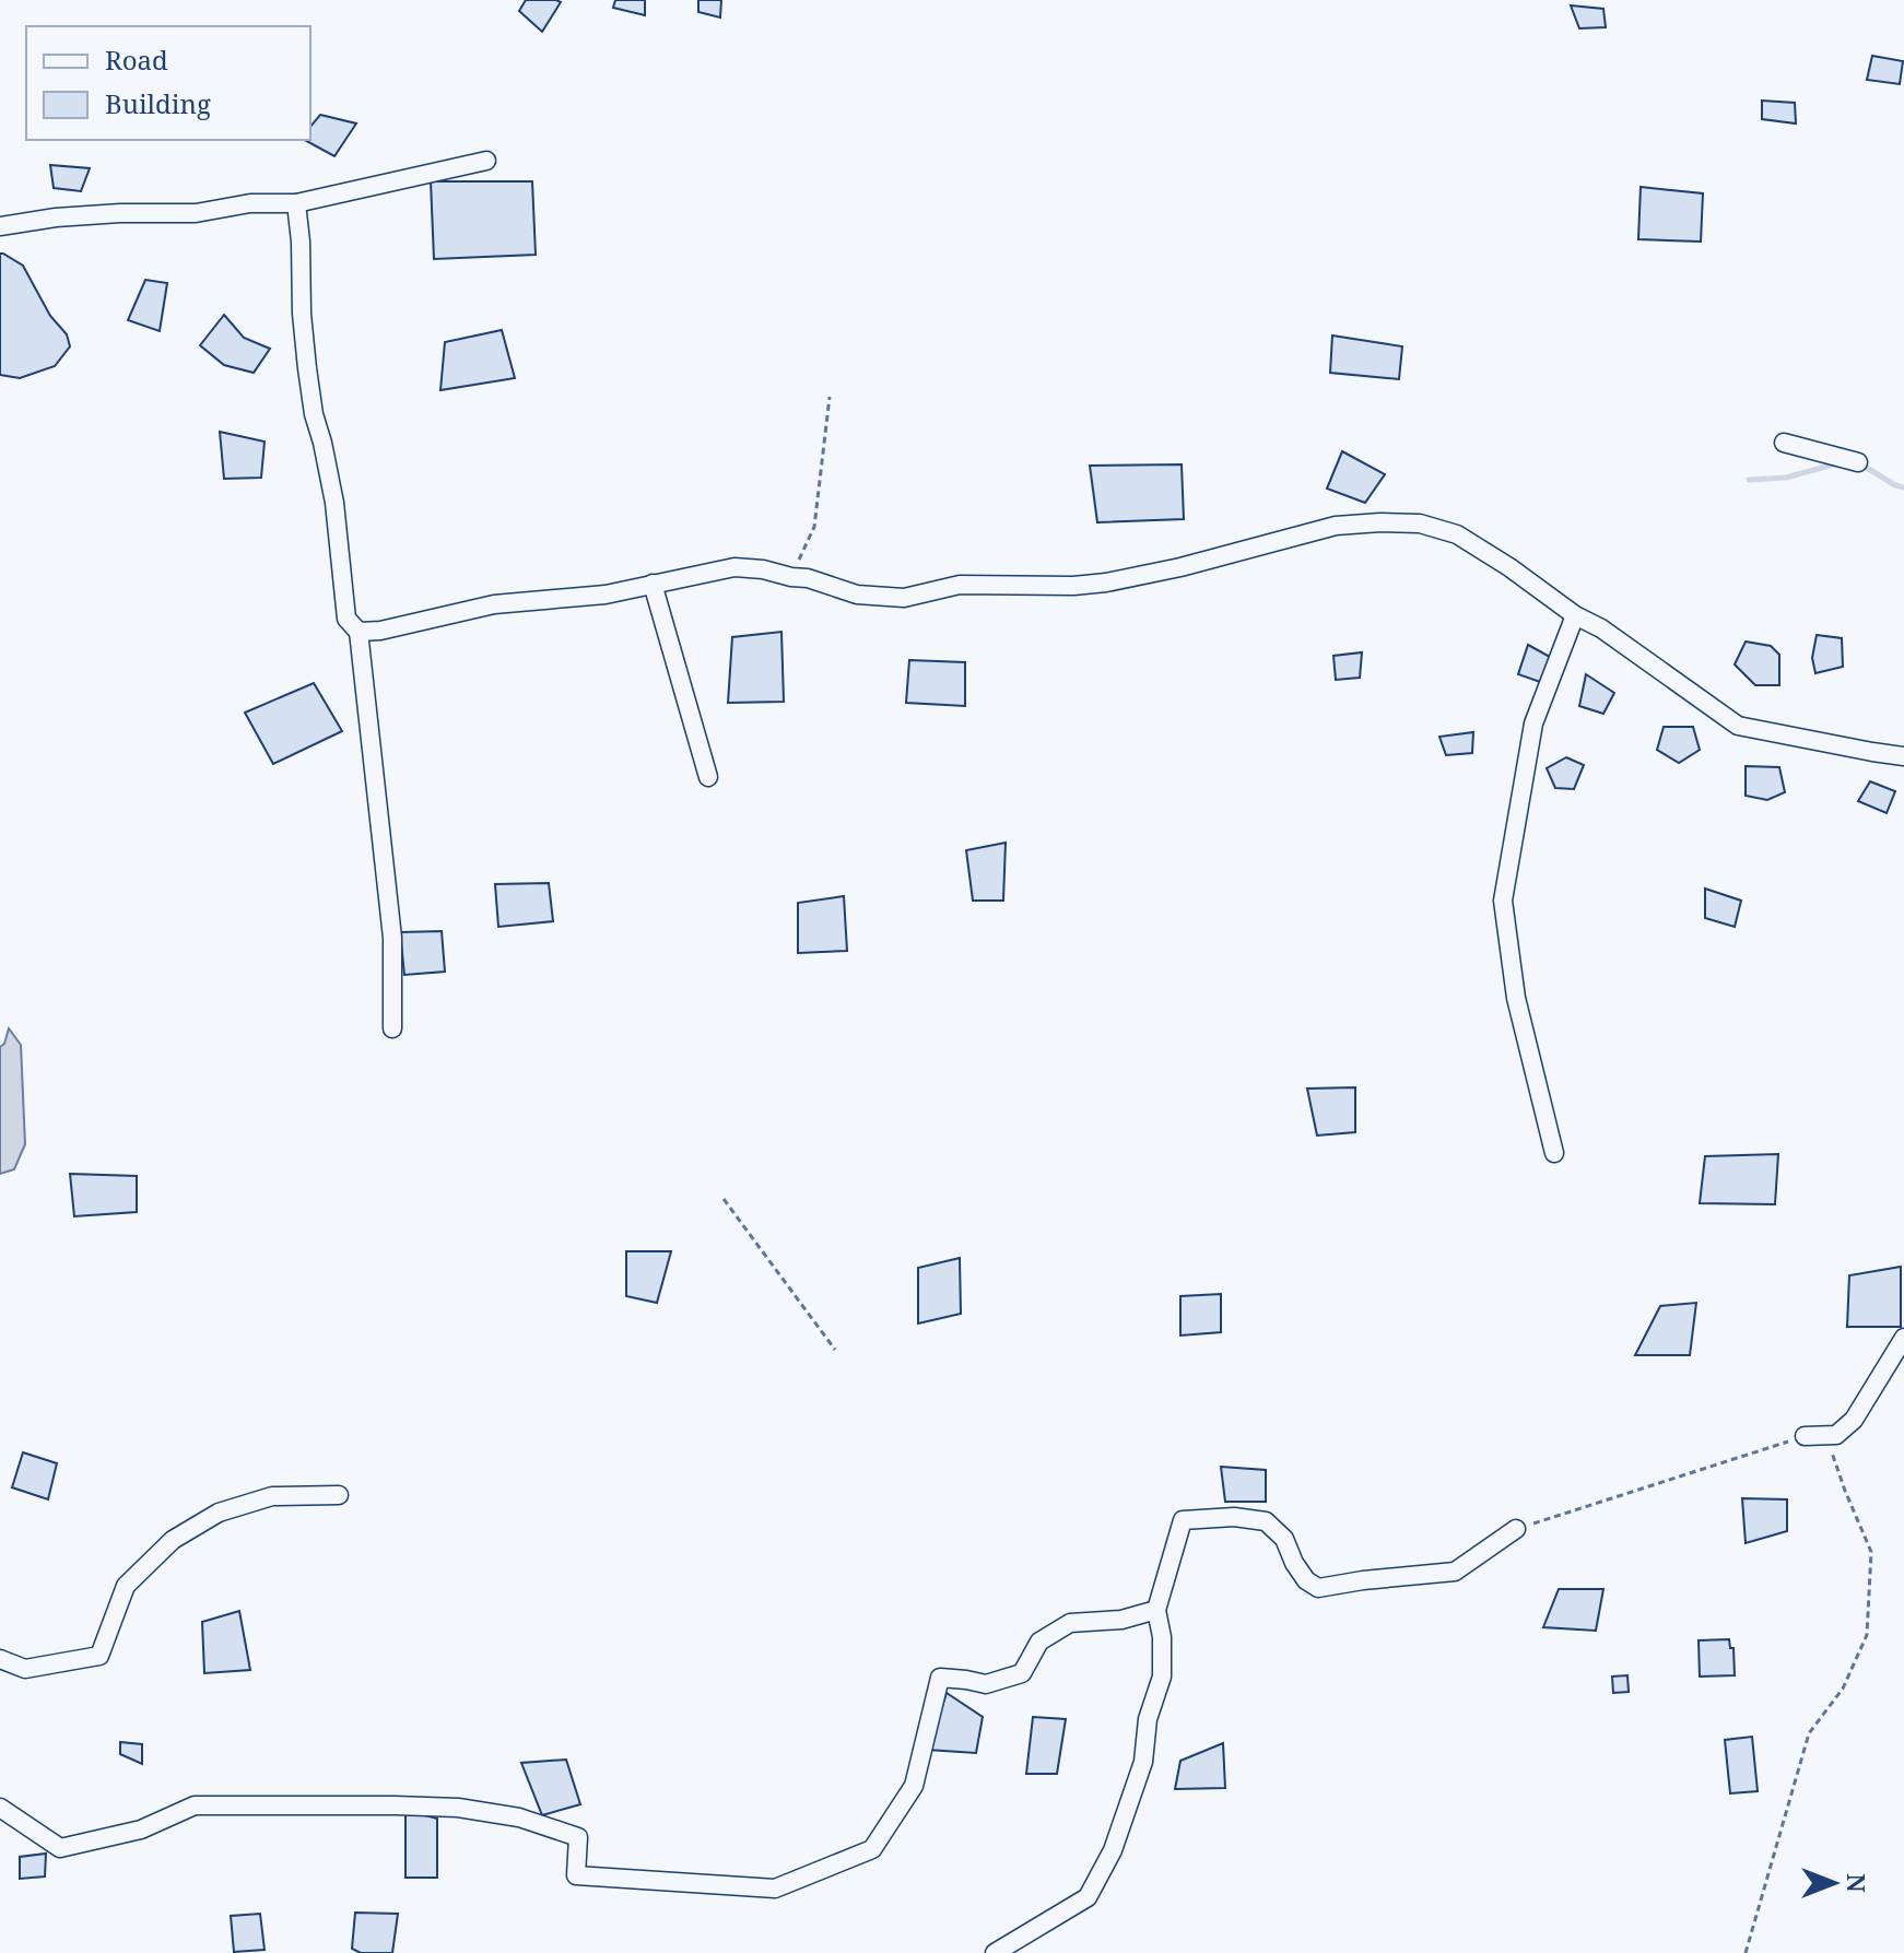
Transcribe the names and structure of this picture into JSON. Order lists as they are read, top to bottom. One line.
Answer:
{"legend":["Road","Building"],"north":"right"}
